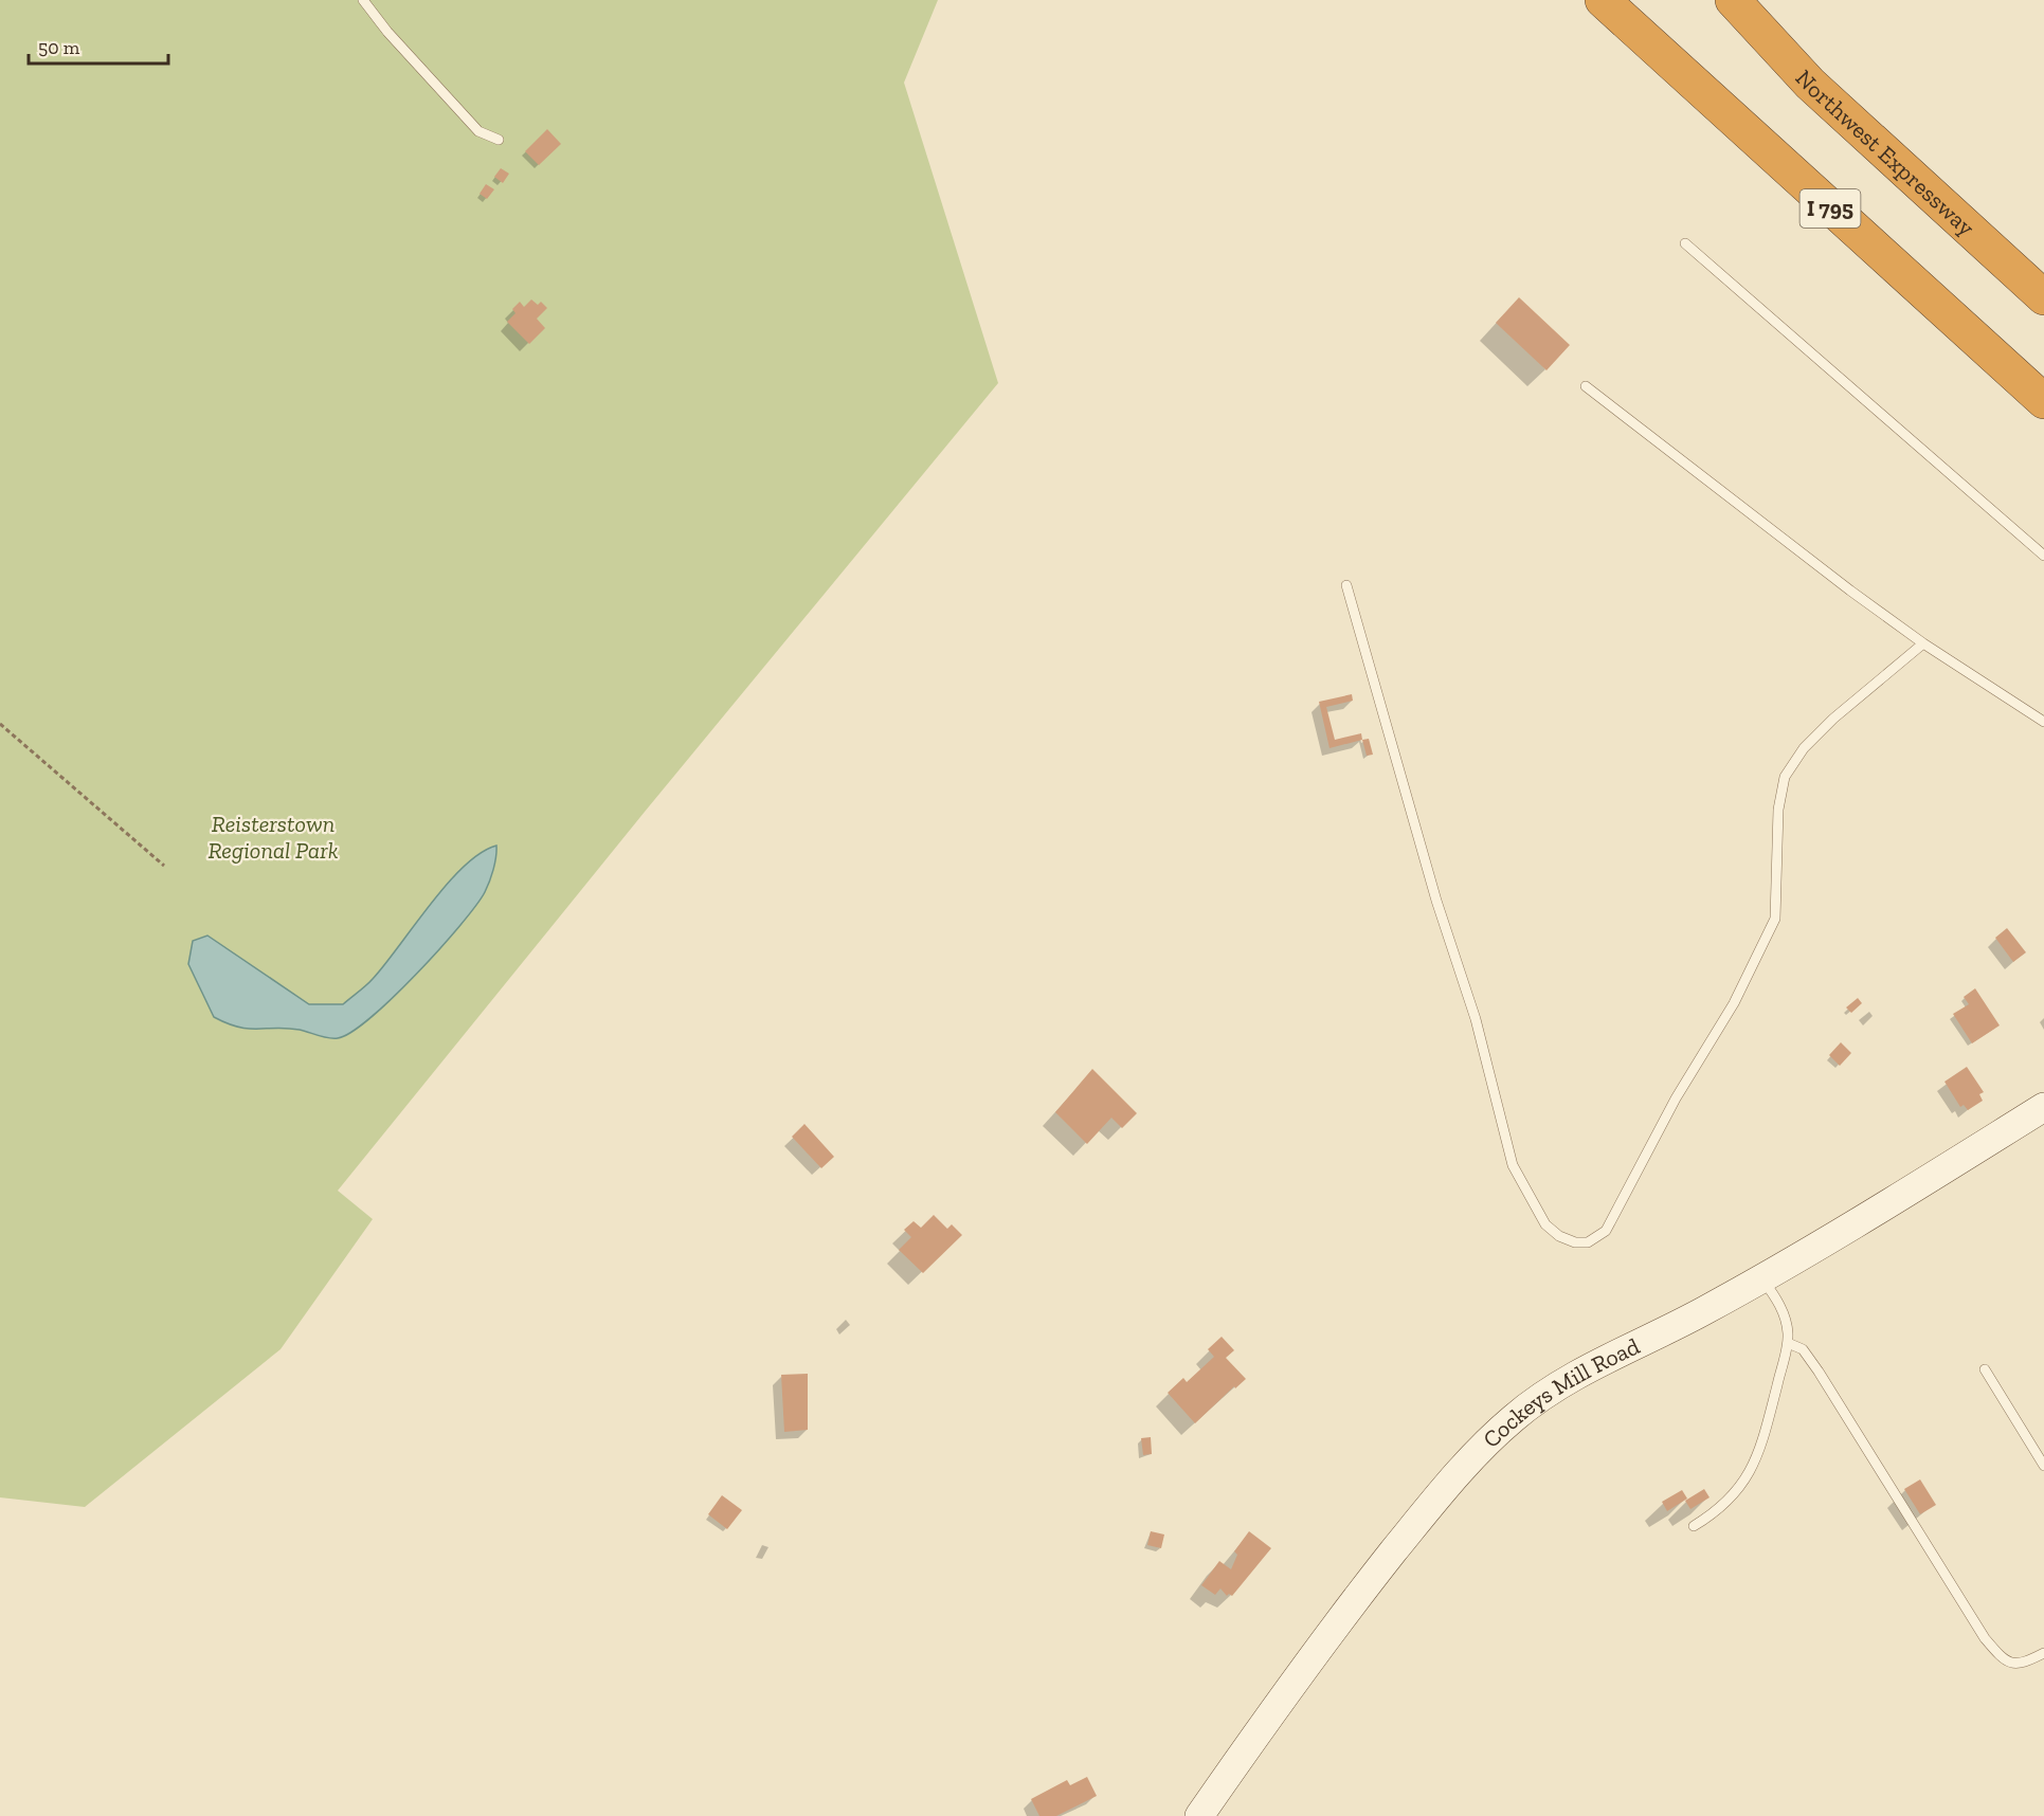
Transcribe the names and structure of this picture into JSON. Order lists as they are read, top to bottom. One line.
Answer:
{"streets":{"highway":["Northwest Expressway","I 795"],"street":["Cockeys Mill Road"]},"parks":["Reisterstown Regional Park"],"scale_bar":"50 m"}
